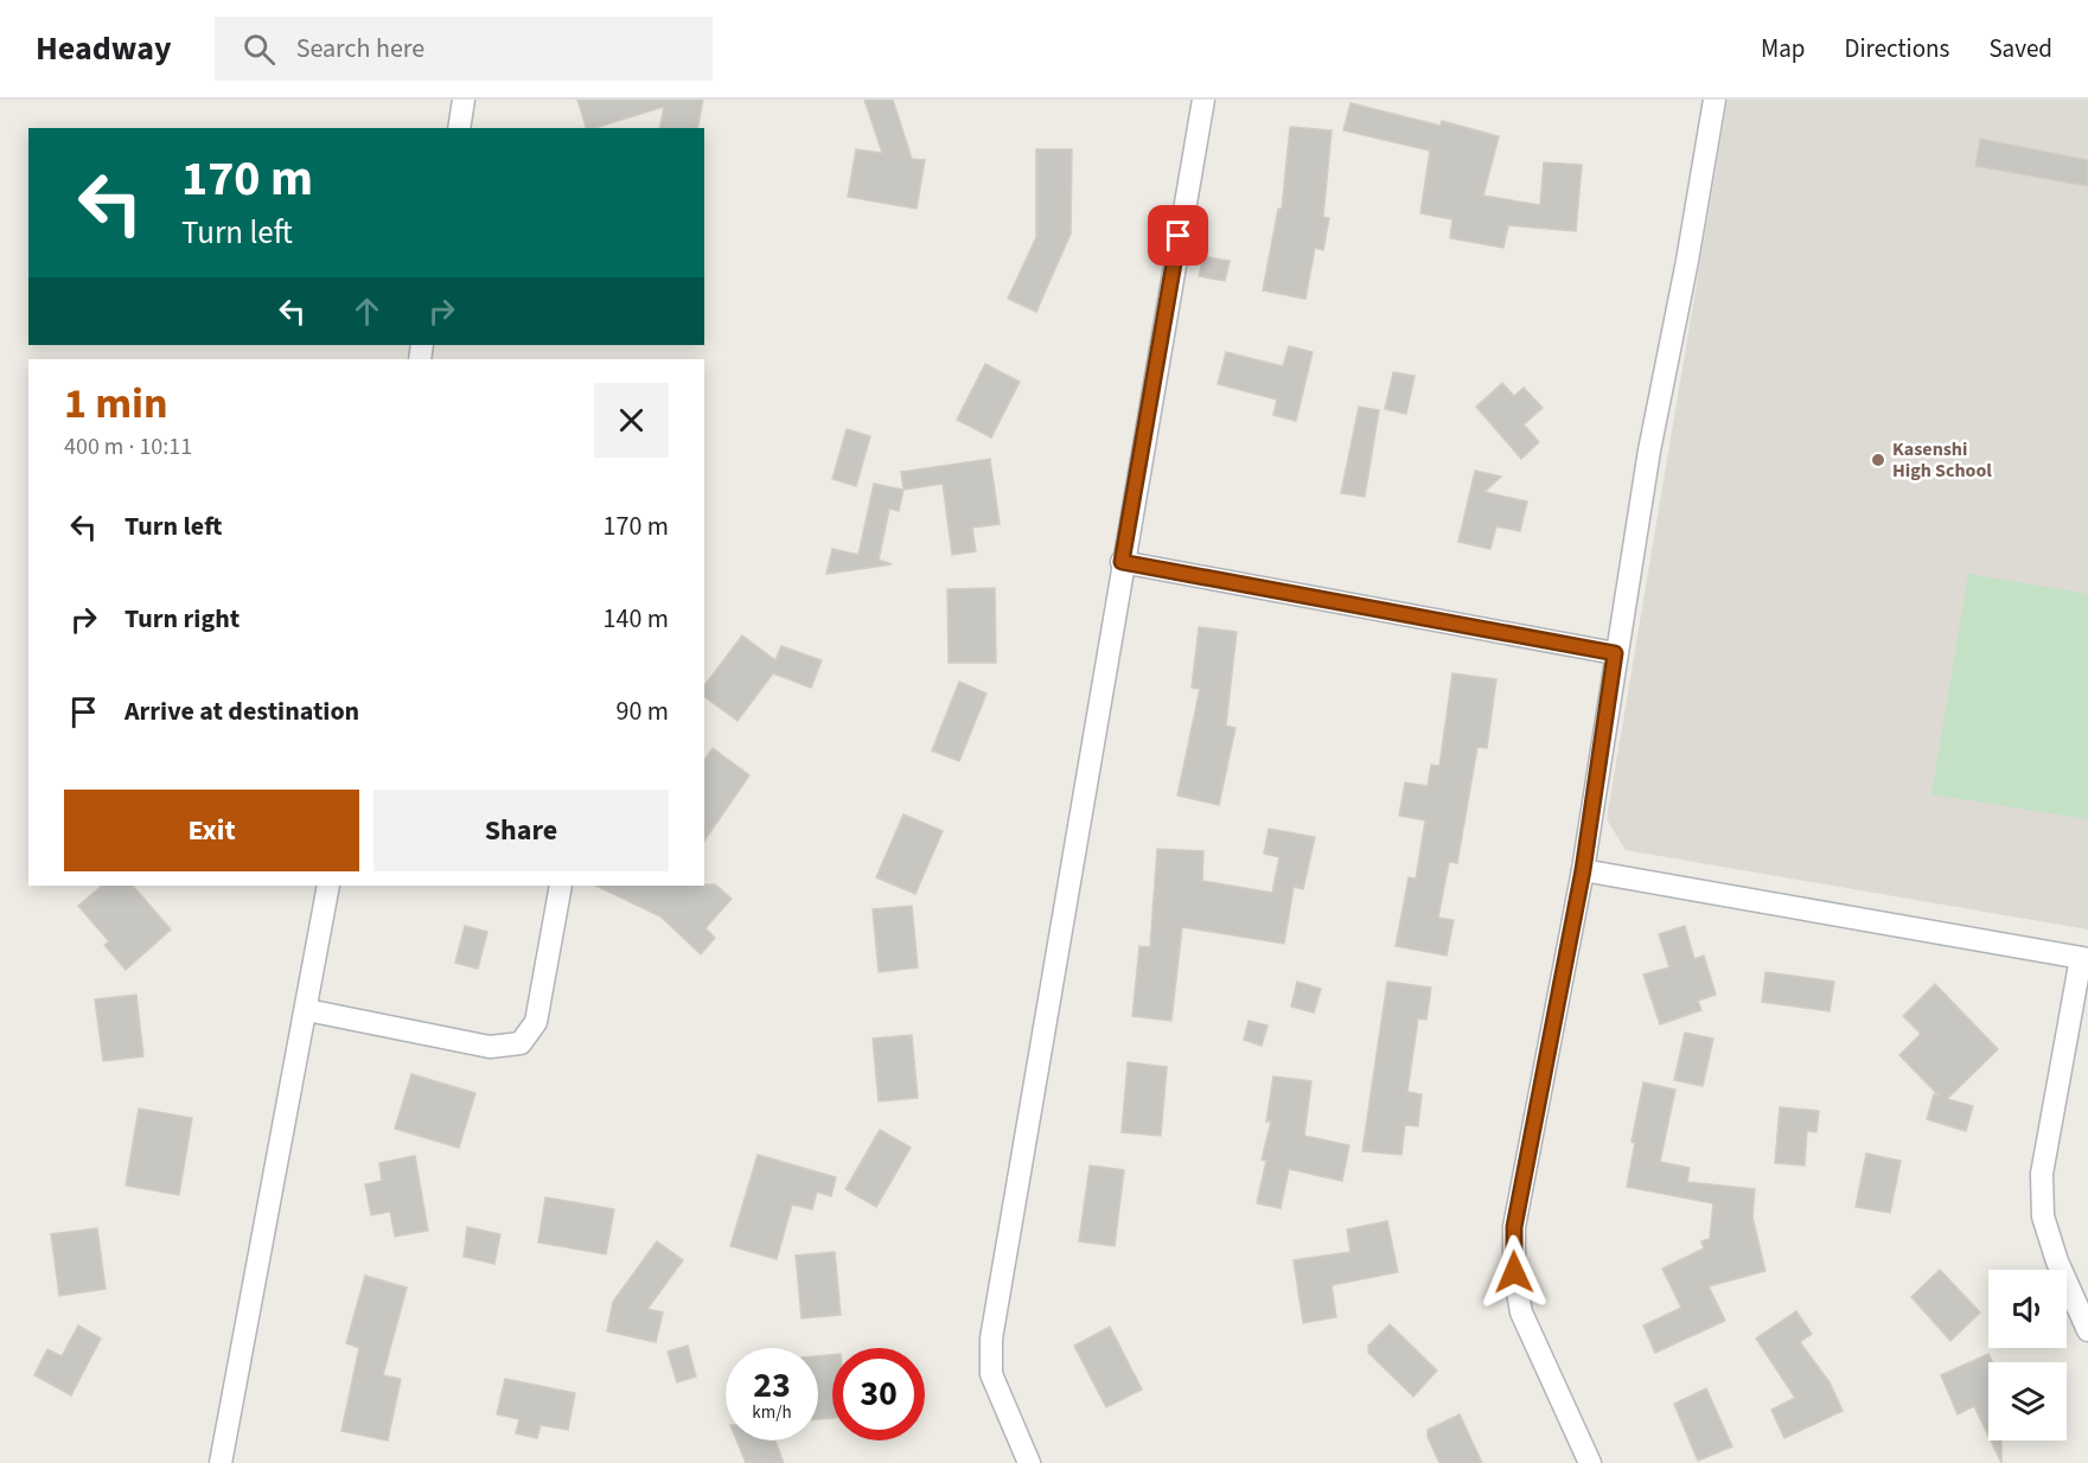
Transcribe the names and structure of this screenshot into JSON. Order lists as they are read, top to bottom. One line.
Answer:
{"places":["Kasenshi High School"],"page":{"header":"Headway","search":"Search here","nav":["Map","Directions","Saved"],"turn":["170 m","Turn left"],"heading":["1 min","400 m · 10:11"],"list":[{"name":"Turn left","value":"170 m"},{"name":"Turn right","value":"140 m"},{"name":"Arrive at destination","value":"90 m"}],"buttons":["Exit","Share"],"speed":"23 km/h","limit":"30"}}
